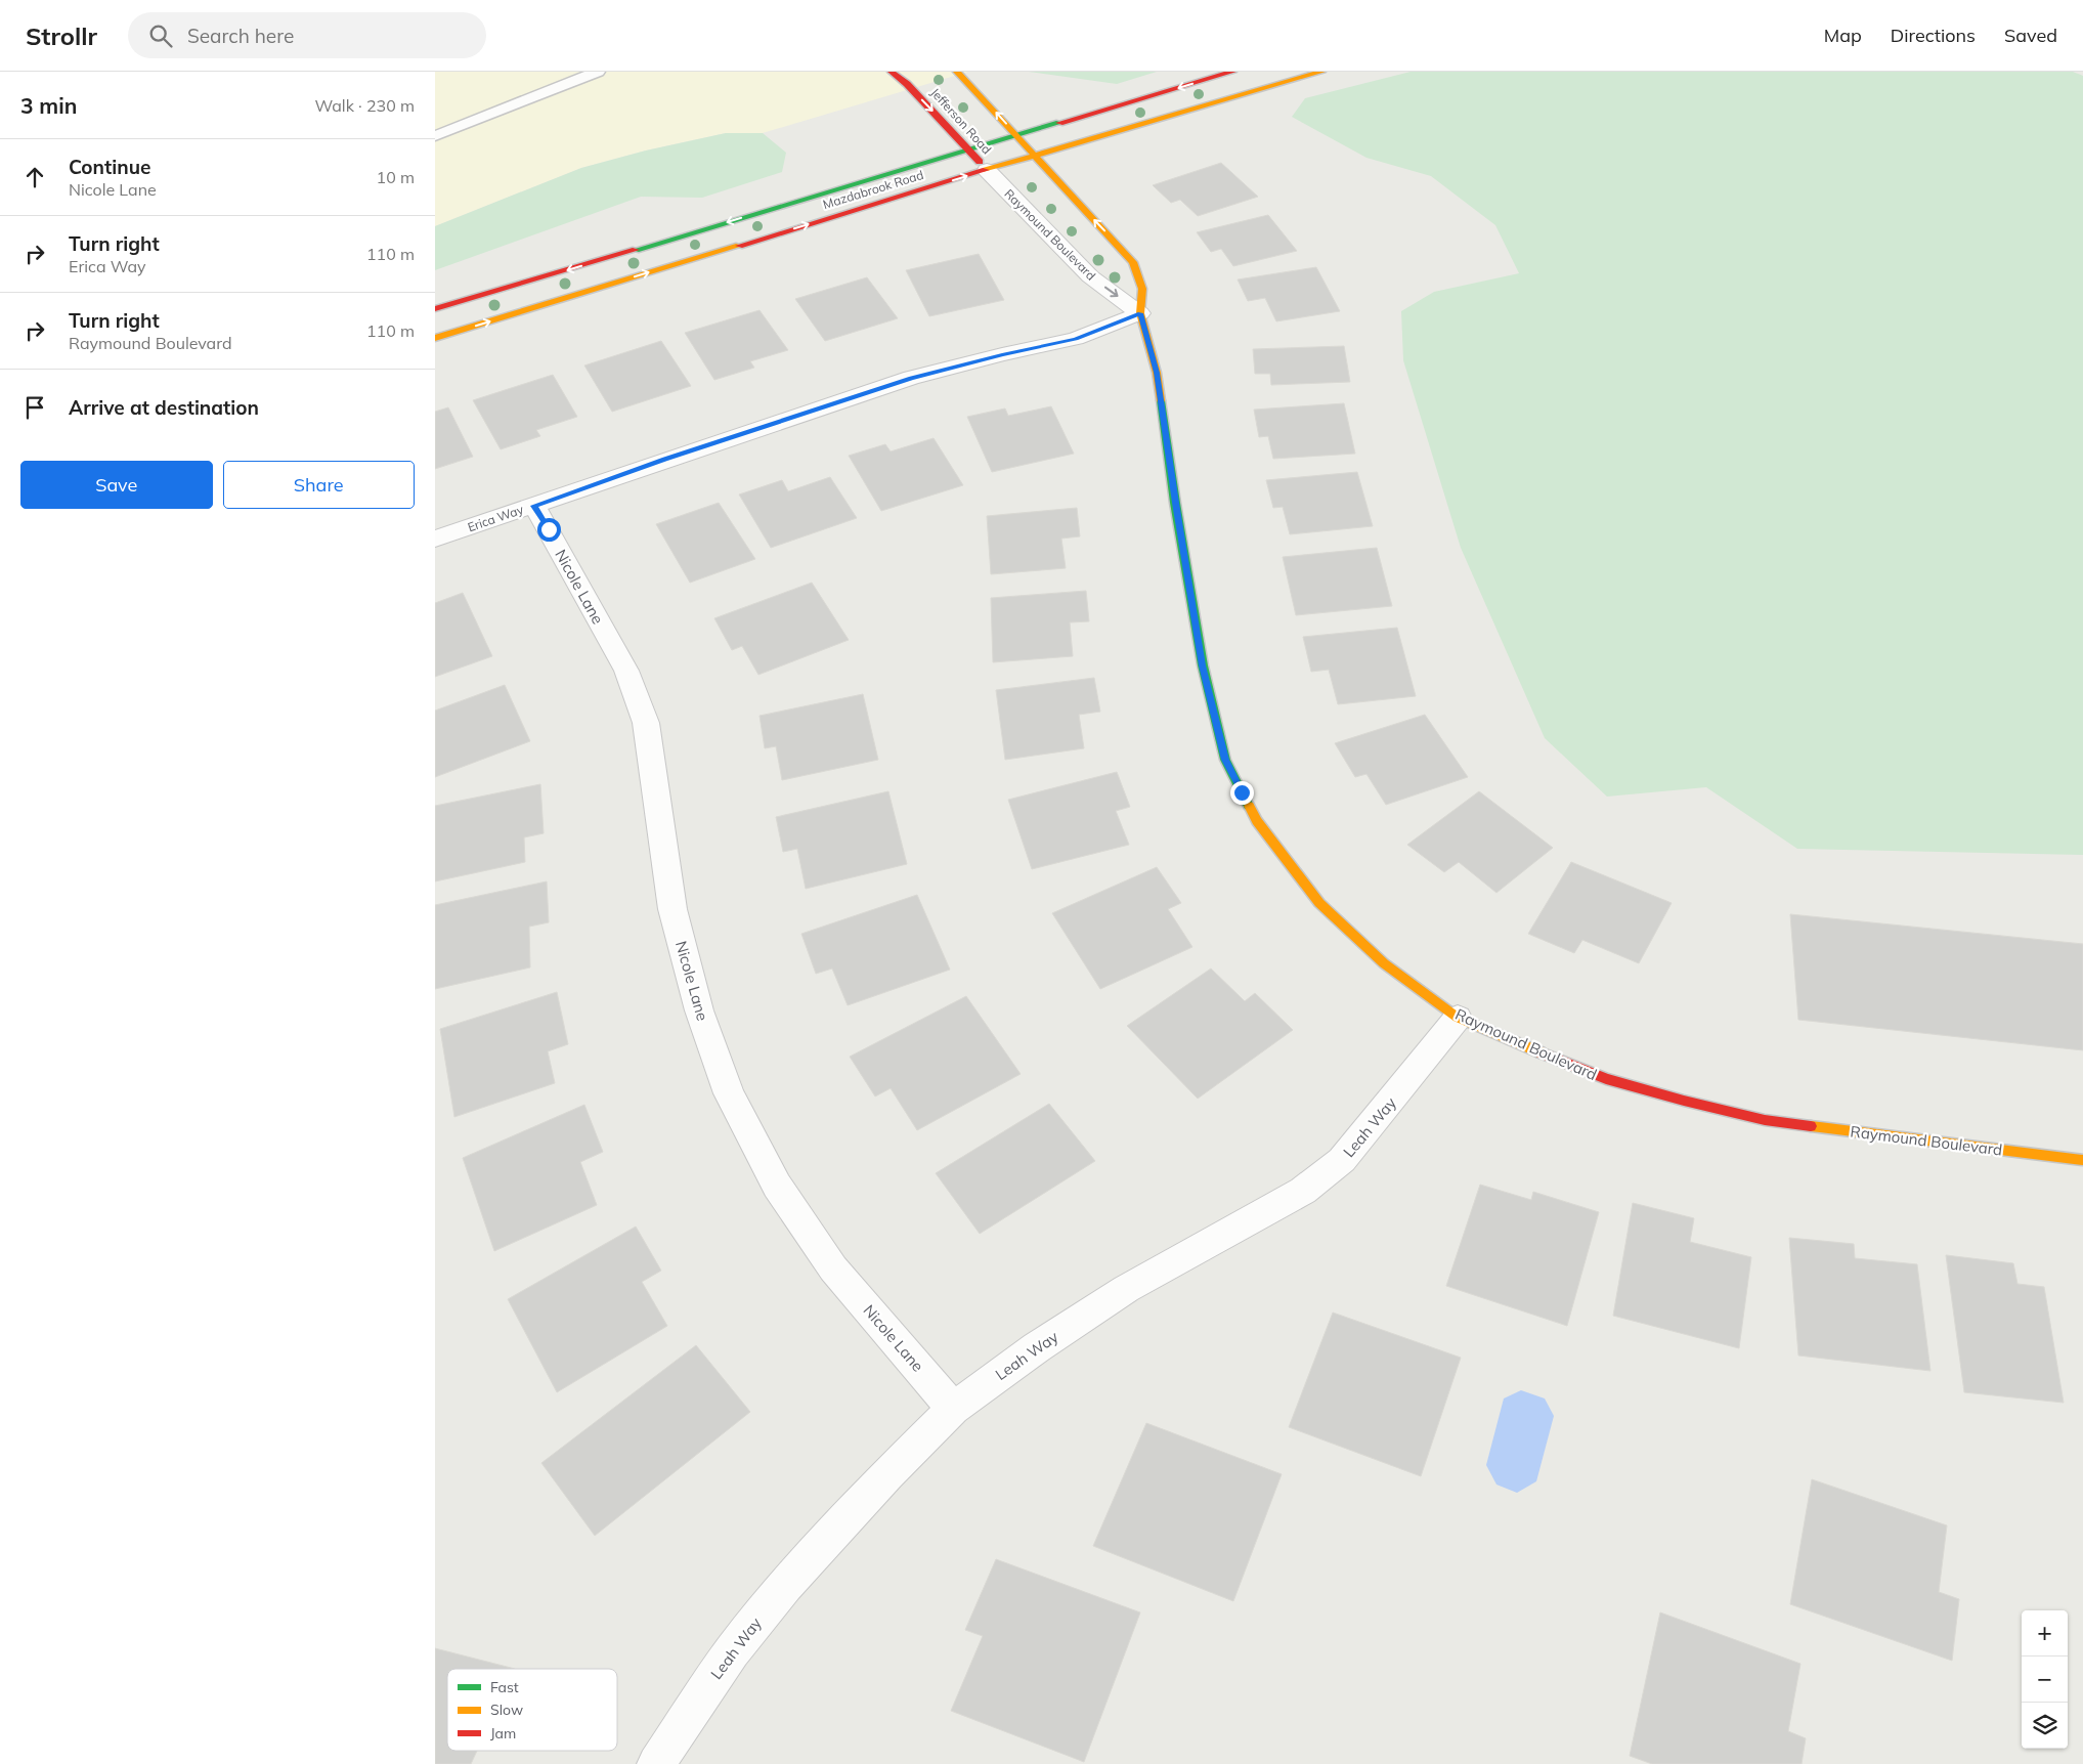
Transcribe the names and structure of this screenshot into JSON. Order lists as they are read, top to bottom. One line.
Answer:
{"streets":{"street":["Jefferson Road","Mazdabrook Road","Raymound Boulevard","Erica Way","Nicole Lane","Leah Way"]},"crossings":[["Jefferson Road","Mazdabrook Road"],["Jefferson Road","Raymound Boulevard"],["Mazdabrook Road","Raymound Boulevard"],["Raymound Boulevard","Erica Way"],["Raymound Boulevard","Leah Way"],["Erica Way","Nicole Lane"],["Nicole Lane","Leah Way"]],"legend":["Fast","Slow","Jam"],"page":{"header":"Strollr","search":"Search here","nav":["Map","Directions","Saved"],"heading":["3 min","Walk · 230 m"],"list":[["Continue","Nicole Lane","10 m"],["Turn right","Erica Way","110 m"],["Turn right","Raymound Boulevard","110 m"],"Arrive at destination"],"buttons":["Save","Share"],"map_buttons":["+","−"]}}
